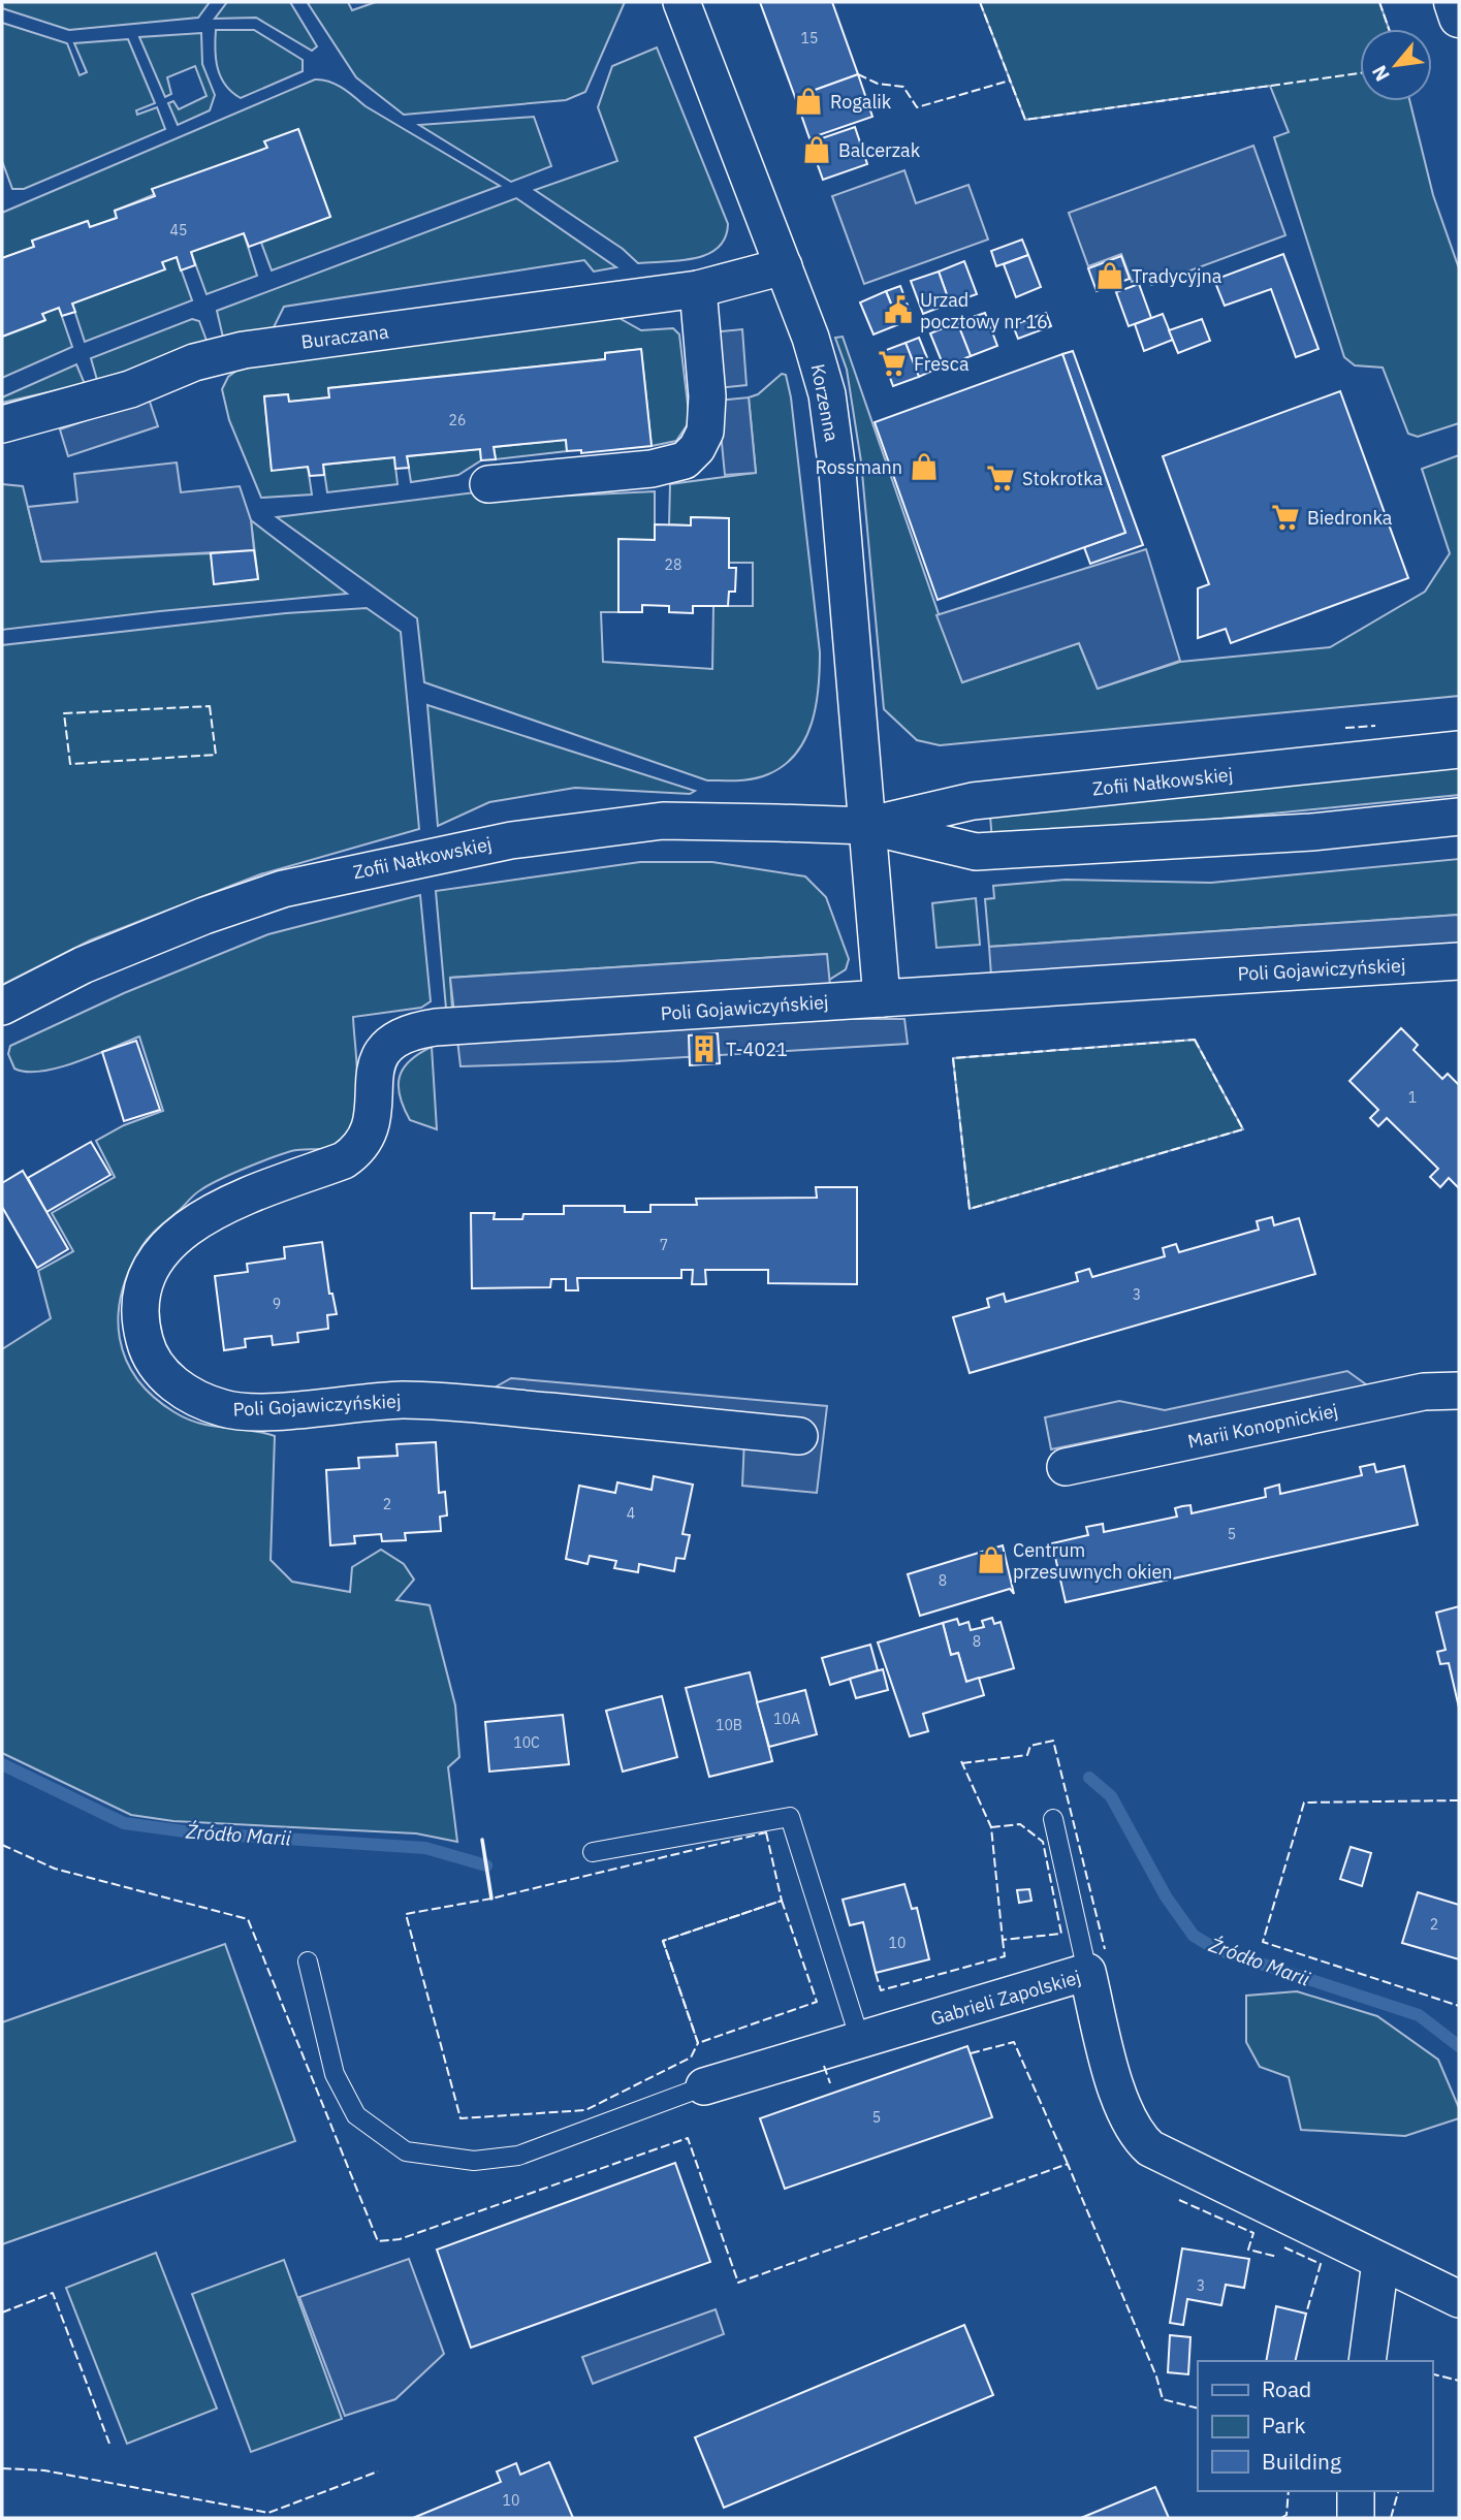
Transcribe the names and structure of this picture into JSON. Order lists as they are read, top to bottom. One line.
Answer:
{"streets":{"street":["Buraczana","Korzenna","Zofii Nałkowskiej","Poli Gojawiczyńskiej","Marii Konopnickiej","Gabrieli Zapolskiej"]},"crossings":[["Buraczana","Korzenna"],["Korzenna","Zofii Nałkowskiej"]],"water":["Źródło Marii"],"places":{"shop":["Rogalik","Balcerzak","Tradycyjna","Rossmann","Centrum przesuwnych okien"],"public building":["Urzad pocztowy nr 16"],"supermarket":["Fresca","Stokrotka","Biedronka"],"building":["T-4021"]},"house_numbers":["15","45","26","28","1","7","3","9","2","4","5","8","8","10A","10B","10C","2","10","5","3","10"],"legend":["Road","Park","Building"],"north":"bottom left"}
